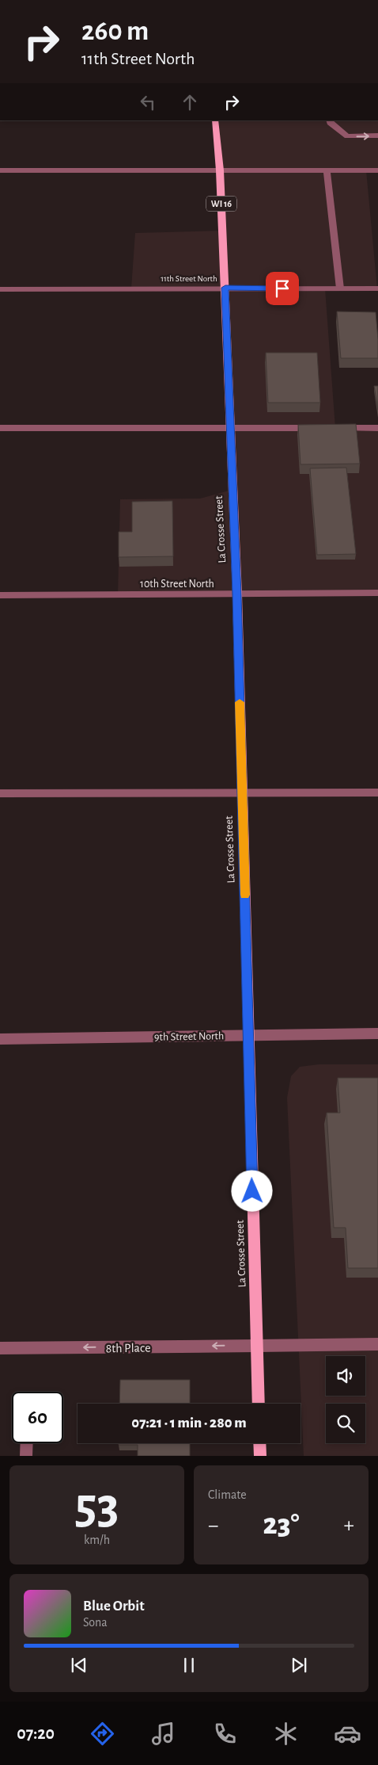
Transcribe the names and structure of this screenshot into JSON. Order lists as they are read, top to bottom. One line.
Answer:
{"streets":{"main road":["WI 16","La Crosse Street"],"street":["11th Street North","10th Street North","9th Street North","8th Place"]},"crossings":[["WI 16","11th Street North"],["WI 16","La Crosse Street"],["11th Street North","La Crosse Street"],["La Crosse Street","10th Street North"],["La Crosse Street","9th Street North"],["La Crosse Street","8th Place"]],"one_way":["8th Place"],"page":{"turn":["260 m","11th Street North"],"limit":"60","trip":"07:21 · 1 min · 280 m","tile":[["53","km/h"],"Climate"],"heat":["−","23°","+"],"song":["Blue Orbit","Sona"],"tabs":"07:20"}}
